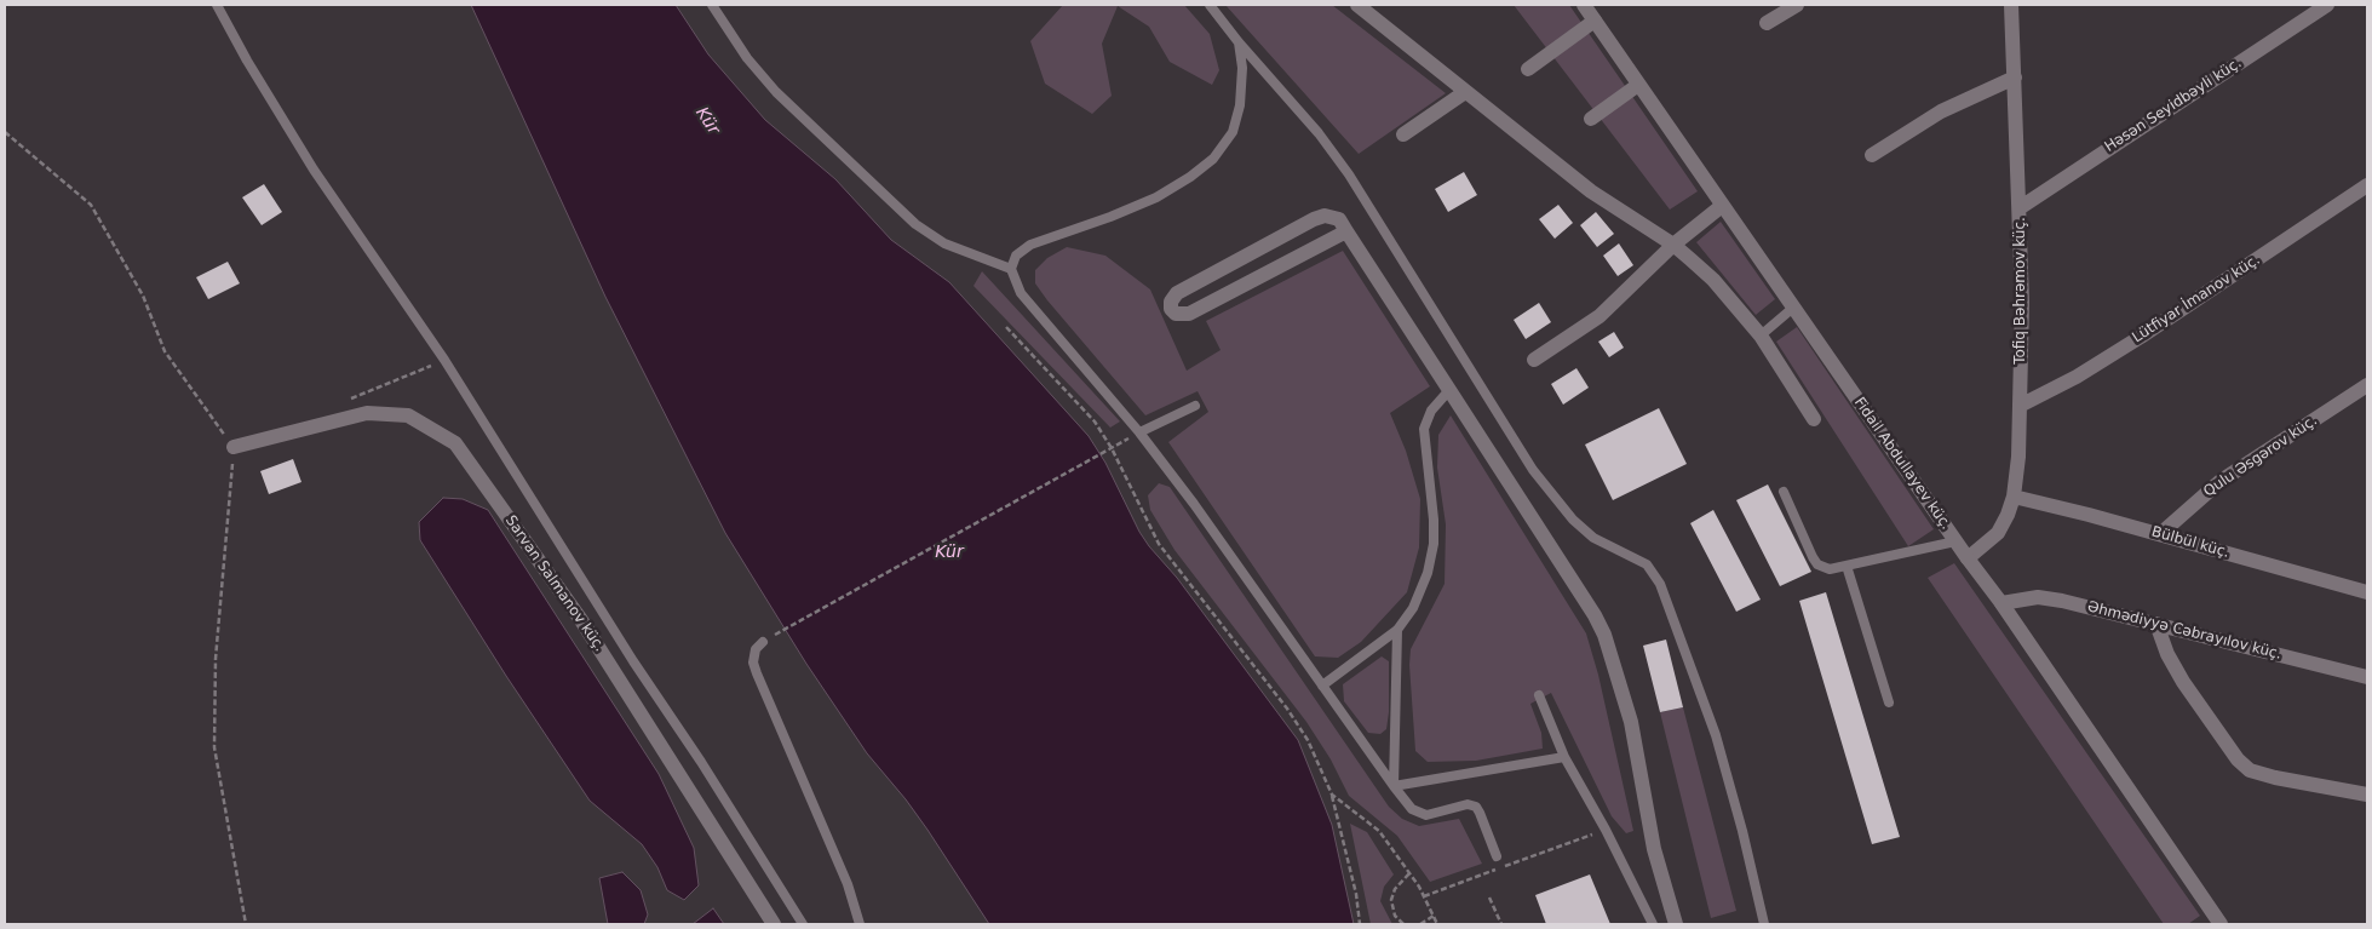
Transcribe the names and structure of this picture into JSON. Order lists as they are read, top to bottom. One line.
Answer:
{"streets":{"street":["Həsən Seyidbəyli küç.","Tofiq Bəhrəmov küç.","Lütfiyar İmanov küç.","Qulu Əsgərov küç.","Fidail Abdullayev küç.","Bülbül küç.","Sarvan Salmanov küç.","Əhmədiyyə Cəbrayılov küç."]},"crossings":[["Həsən Seyidbəyli küç.","Tofiq Bəhrəmov küç."],["Tofiq Bəhrəmov küç.","Lütfiyar İmanov küç."],["Tofiq Bəhrəmov küç.","Fidail Abdullayev küç."],["Tofiq Bəhrəmov küç.","Bülbül küç."],["Qulu Əsgərov küç.","Bülbül küç."],["Fidail Abdullayev küç.","Əhmədiyyə Cəbrayılov küç."]],"water":["Kür"]}
